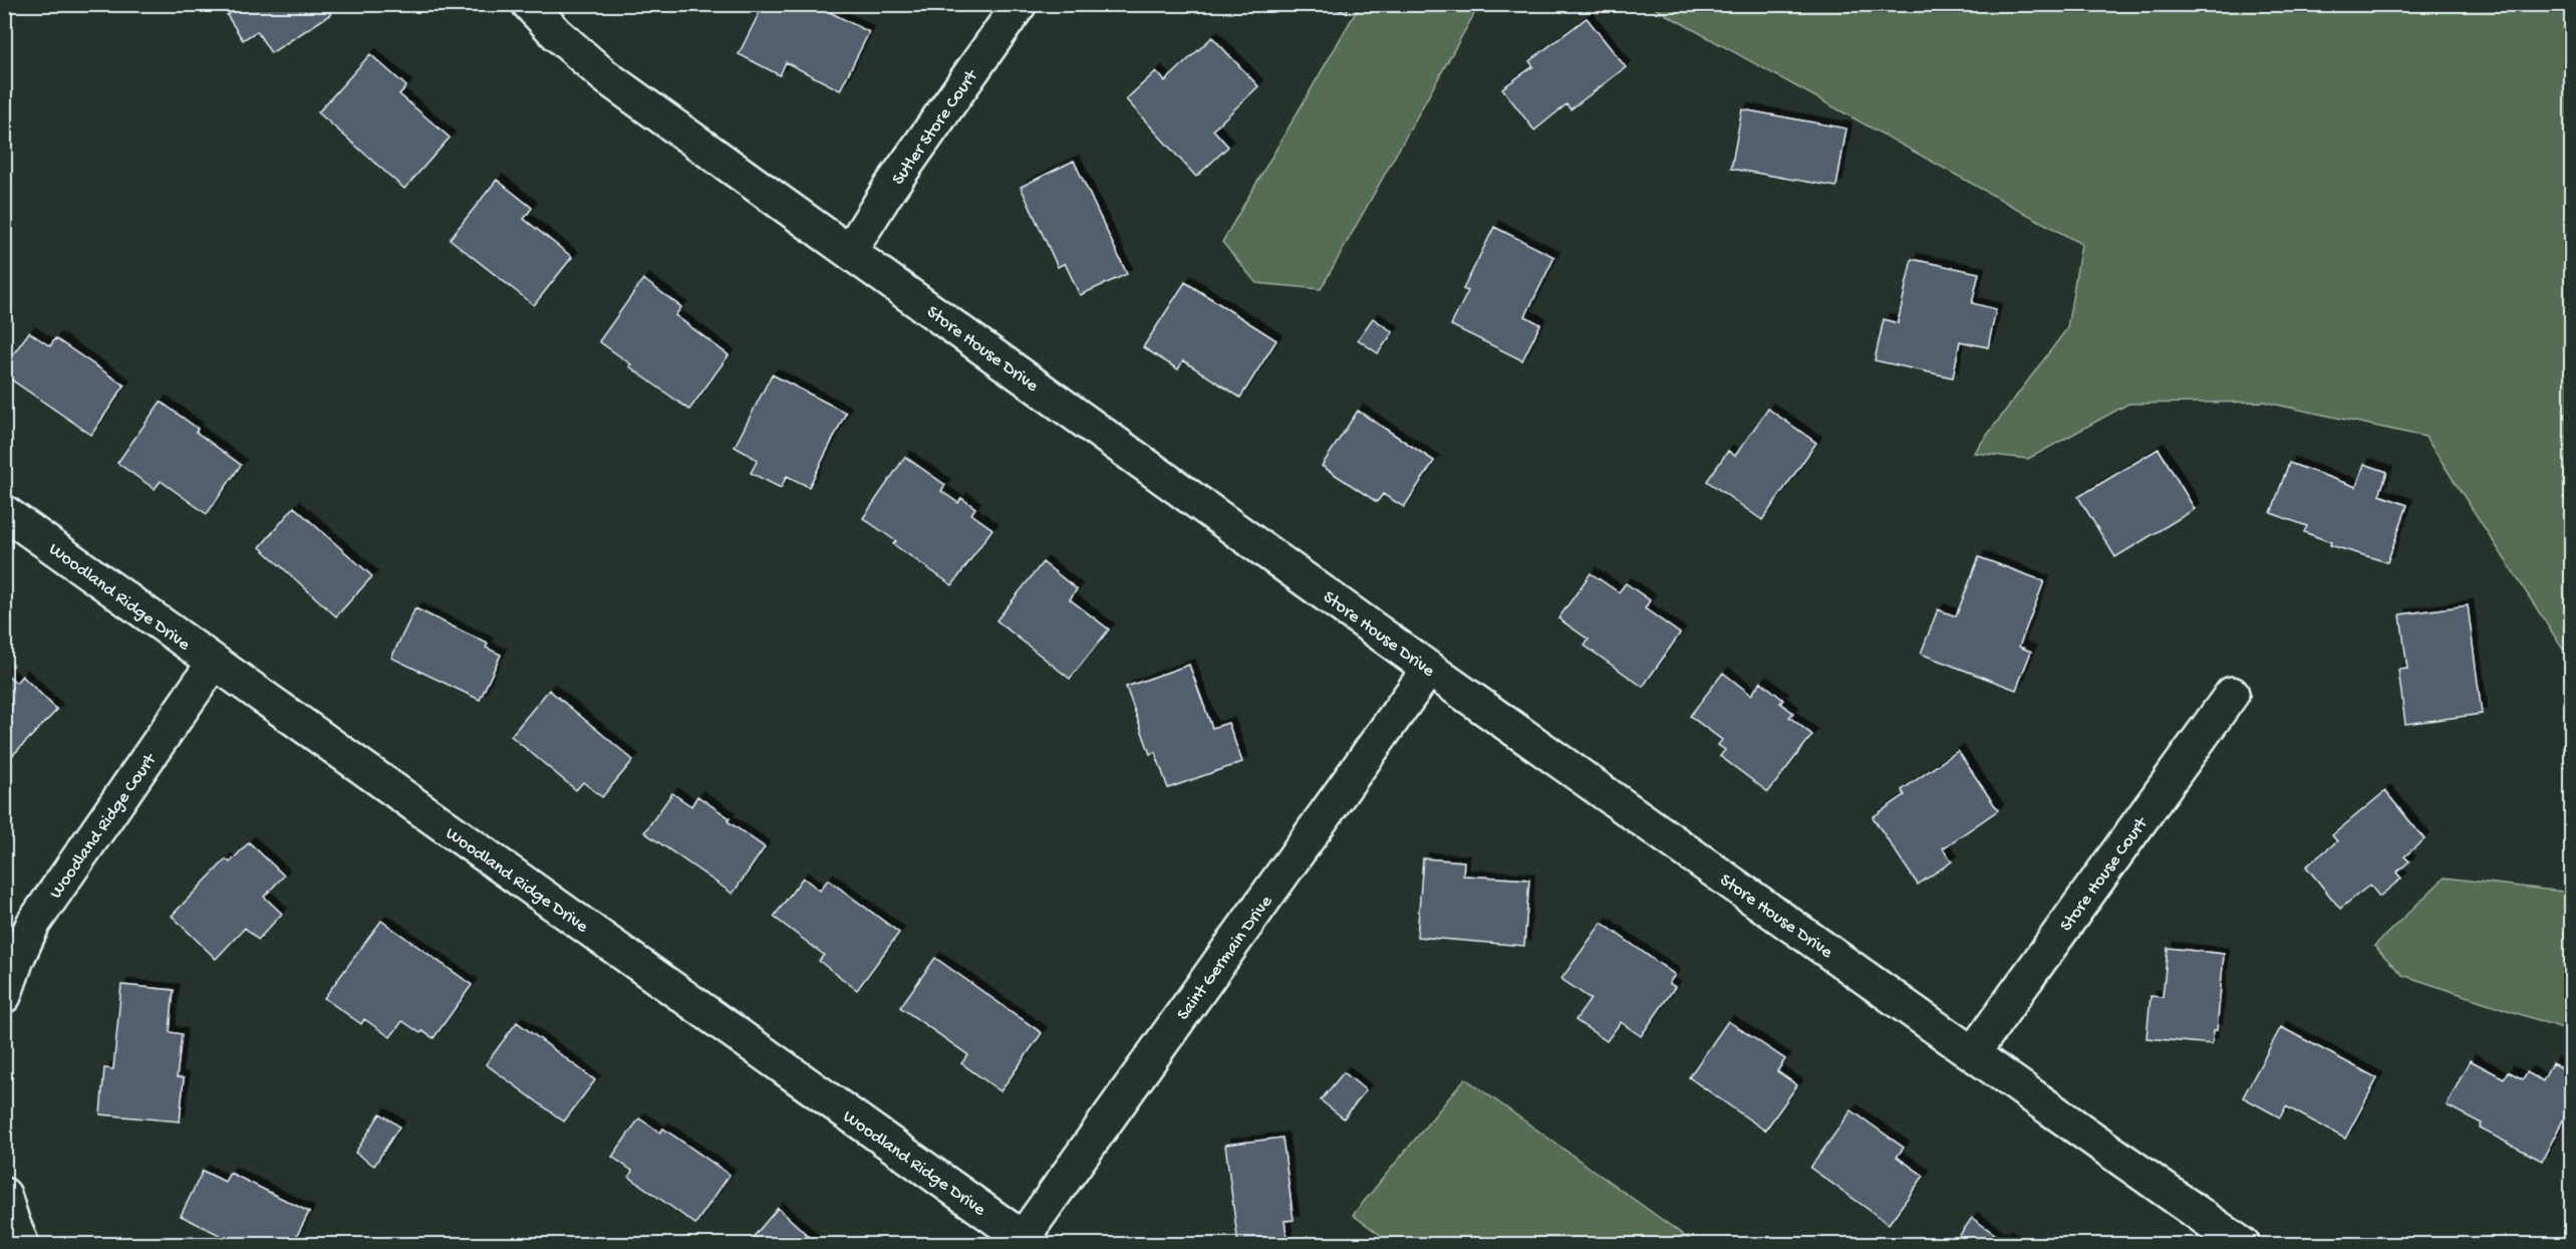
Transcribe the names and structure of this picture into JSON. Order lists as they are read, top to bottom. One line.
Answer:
{"streets":{"street":["Sutler Store Court","Store House Drive","Woodland Ridge Drive","Woodland Ridge Court","Store House Court","Saint Germain Drive"]},"crossings":[["Sutler Store Court","Store House Drive"],["Store House Drive","Store House Court"],["Store House Drive","Saint Germain Drive"],["Woodland Ridge Drive","Woodland Ridge Court"],["Woodland Ridge Drive","Saint Germain Drive"]]}
